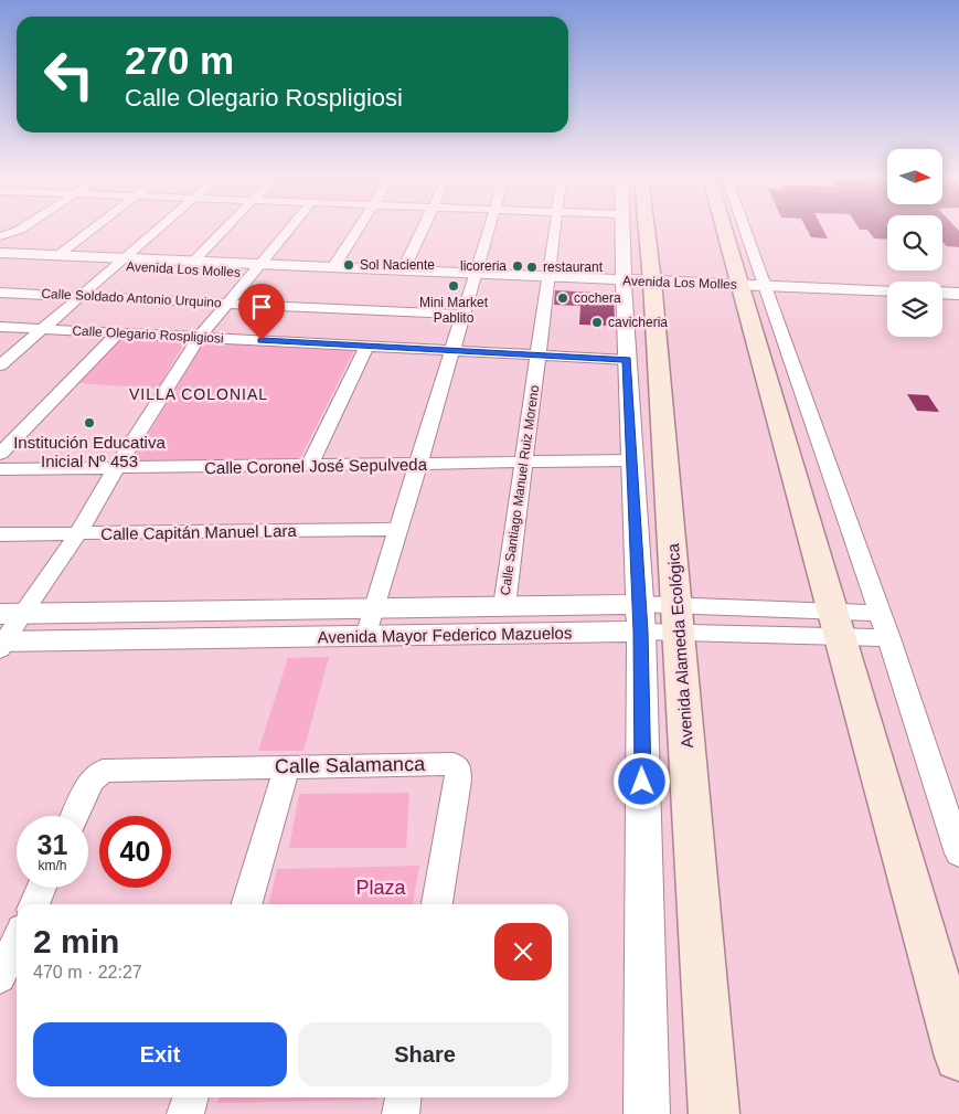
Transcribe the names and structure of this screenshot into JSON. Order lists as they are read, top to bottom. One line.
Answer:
{"streets":{"main road":["Avenida Alameda Ecológica"],"street":["Avenida Los Molles","Calle Soldado Antonio Urquino","Calle Olegario Rospligiosi","Calle Coronel José Sepulveda","Calle Santiago Manuel Ruiz Moreno","Calle Capitán Manuel Lara","Avenida Mayor Federico Mazuelos","Calle Salamanca"]},"crossings":[["Avenida Los Molles","Calle Santiago Manuel Ruiz Moreno"],["Avenida Los Molles","Avenida Alameda Ecológica"],["Calle Olegario Rospligiosi","Calle Santiago Manuel Ruiz Moreno"],["Calle Olegario Rospligiosi","Avenida Alameda Ecológica"],["Calle Coronel José Sepulveda","Calle Santiago Manuel Ruiz Moreno"],["Calle Coronel José Sepulveda","Avenida Alameda Ecológica"],["Calle Santiago Manuel Ruiz Moreno","Avenida Mayor Federico Mazuelos"],["Avenida Mayor Federico Mazuelos","Avenida Alameda Ecológica"]],"districts":["VILLA COLONIAL"],"parks":["Plaza"],"places":["Sol Naciente","licoreria","restaurant","Mini Market Pablito","cochera","cavicheria","Institución Educativa Inicial Nº 453"],"north":"right","page":{"turn":["270 m","Calle Olegario Rospligiosi"],"speed":"31 km/h","limit":"40","heading":["2 min","470 m · 22:27"],"buttons":["Exit","Share"]}}
